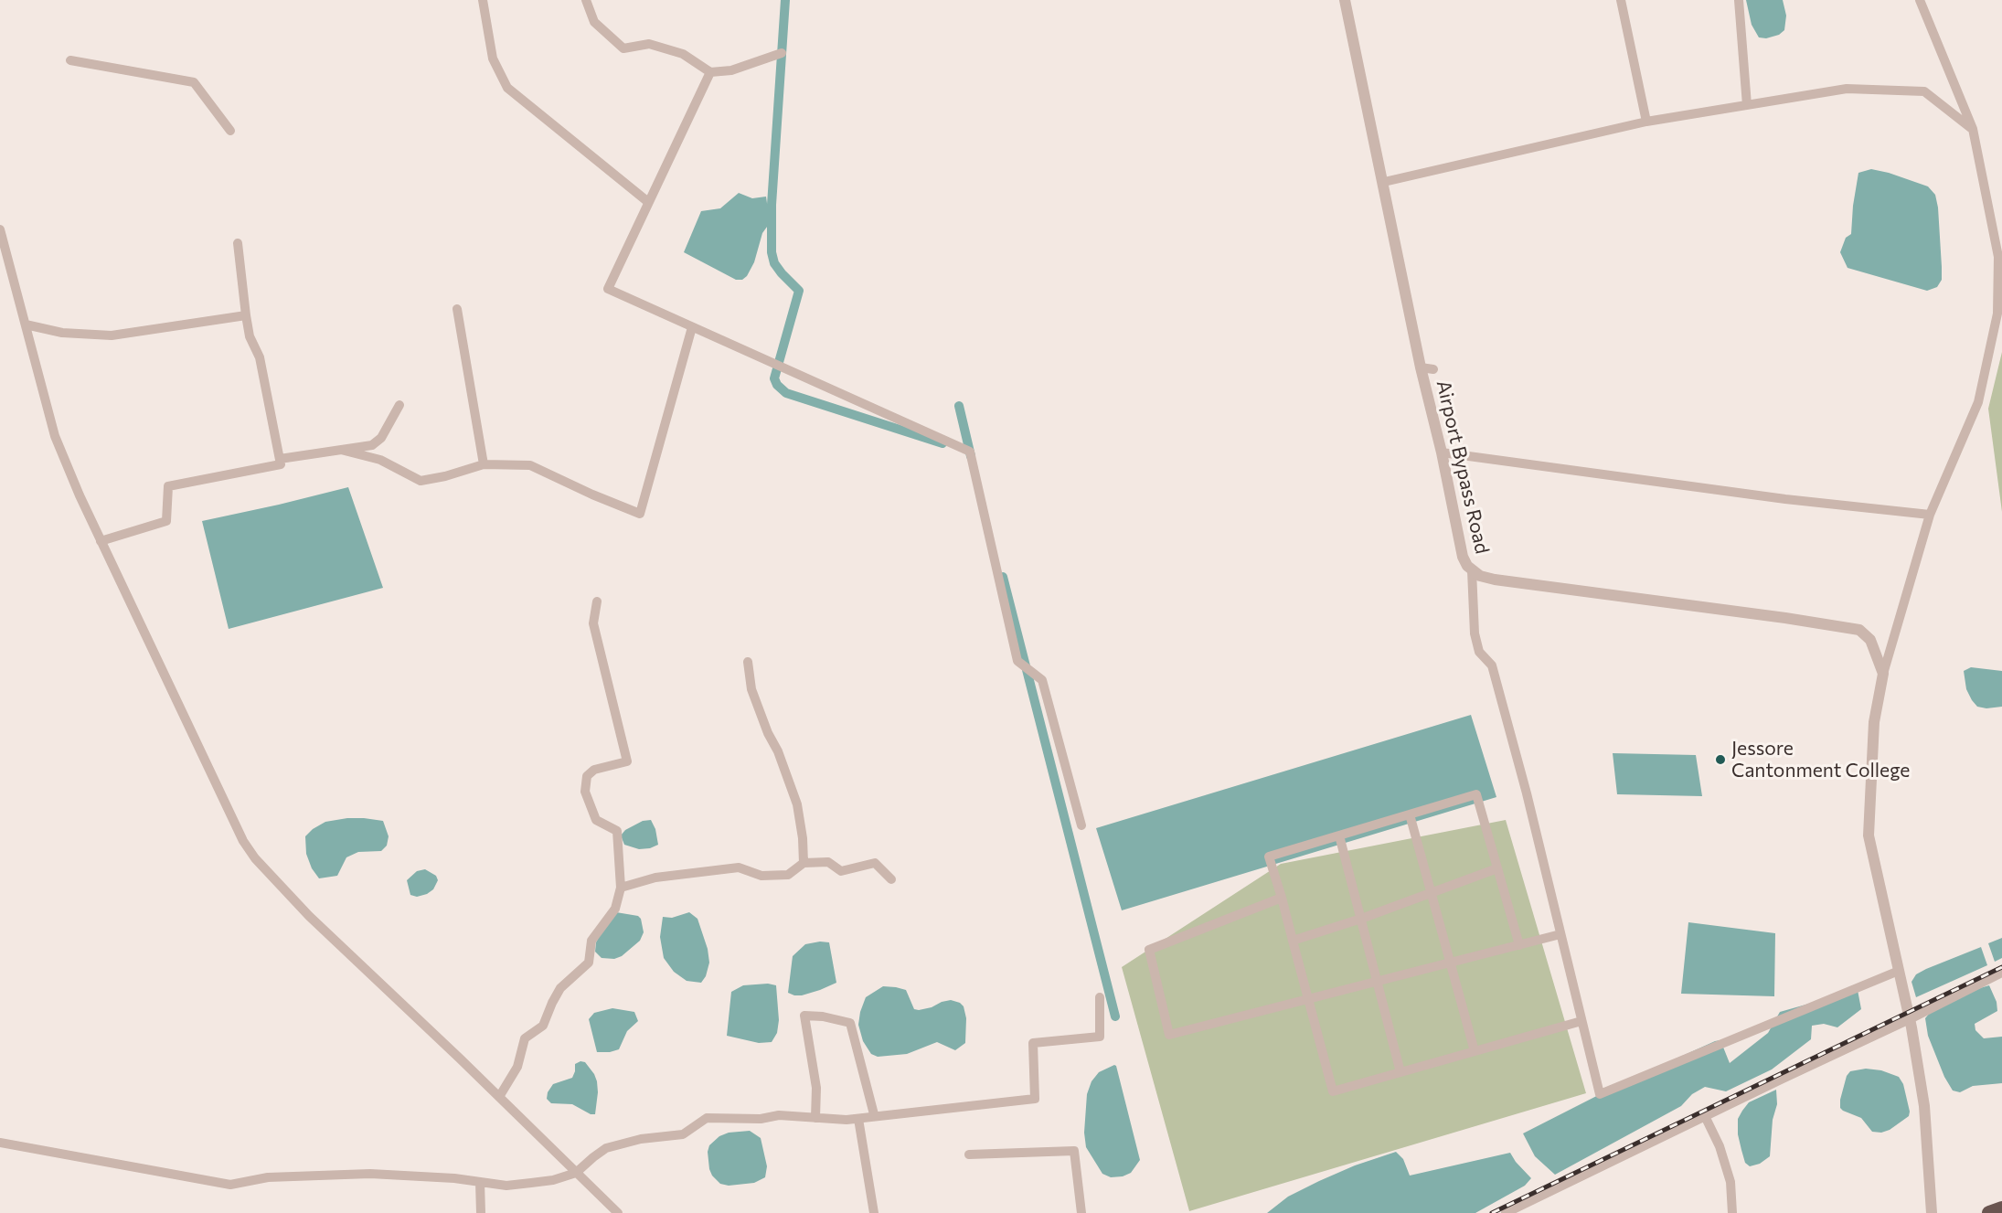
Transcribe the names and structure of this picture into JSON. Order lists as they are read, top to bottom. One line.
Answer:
{"streets":{"street":["Airport Bypass Road"]},"places":["Jessore Cantonment College"]}
